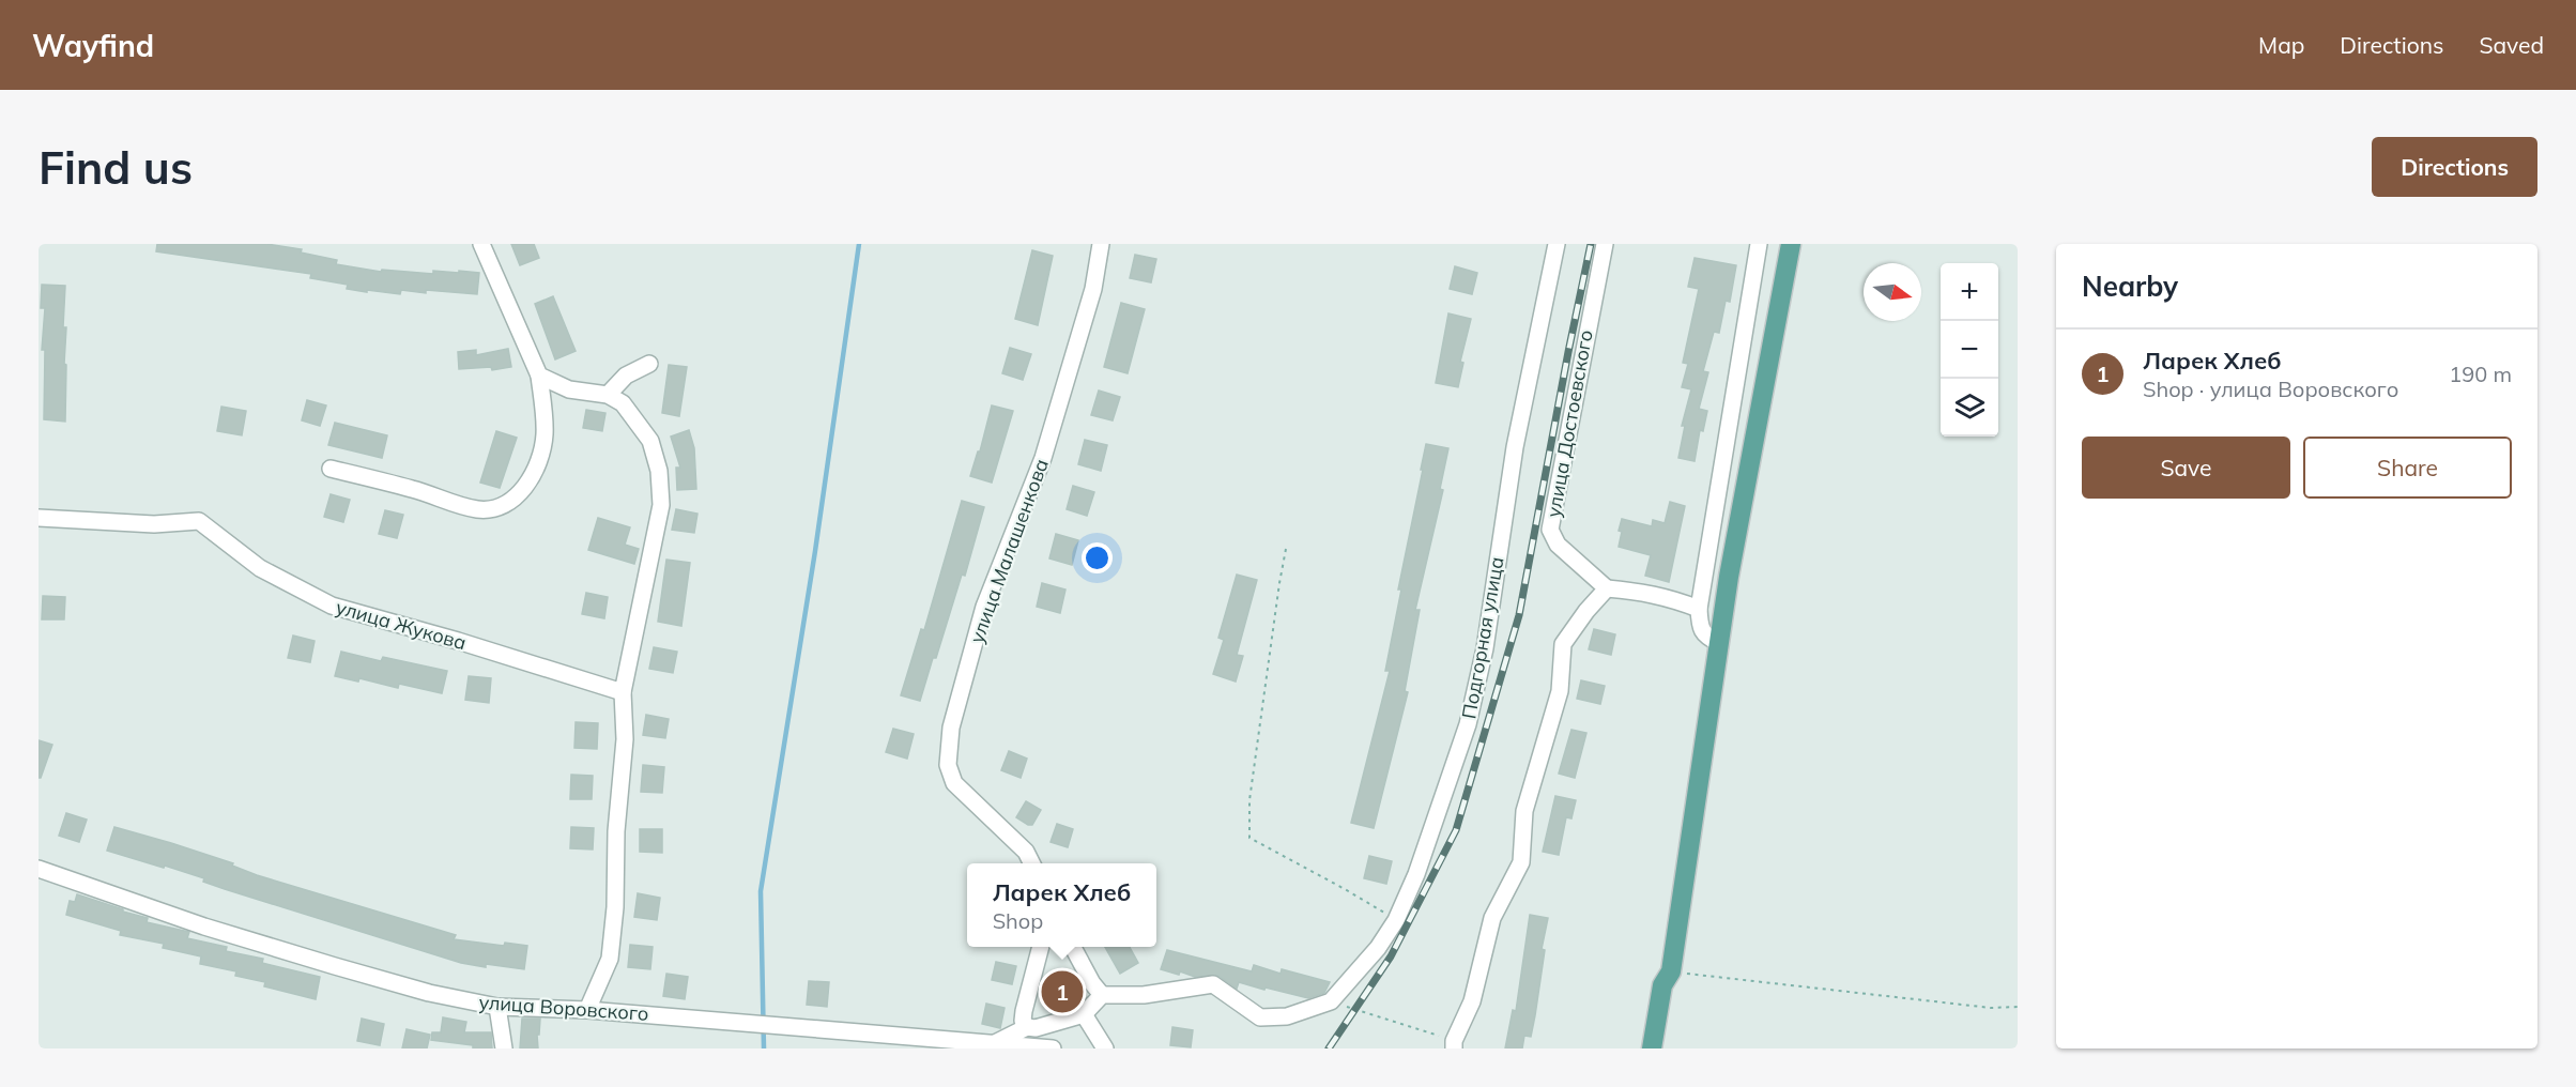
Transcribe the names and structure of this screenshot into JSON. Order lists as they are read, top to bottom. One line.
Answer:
{"streets":{"street":["улица Достоевского","улица Малашенкова","улица Жукова","Подгорная улица","улица Воровского"]},"north":"right","page":{"header":"Wayfind","nav":["Map","Directions","Saved"],"buttons":["Directions",["Save","Share"]],"title":"Find us","heading":"Nearby","map_buttons":["+","−"],"list":[{"mark":"1","name":"Ларек Хлеб","note":"Shop · улица Воровского","value":"190 m"}],"popup":["Ларек Хлеб","Shop"],"pins":"1"}}
